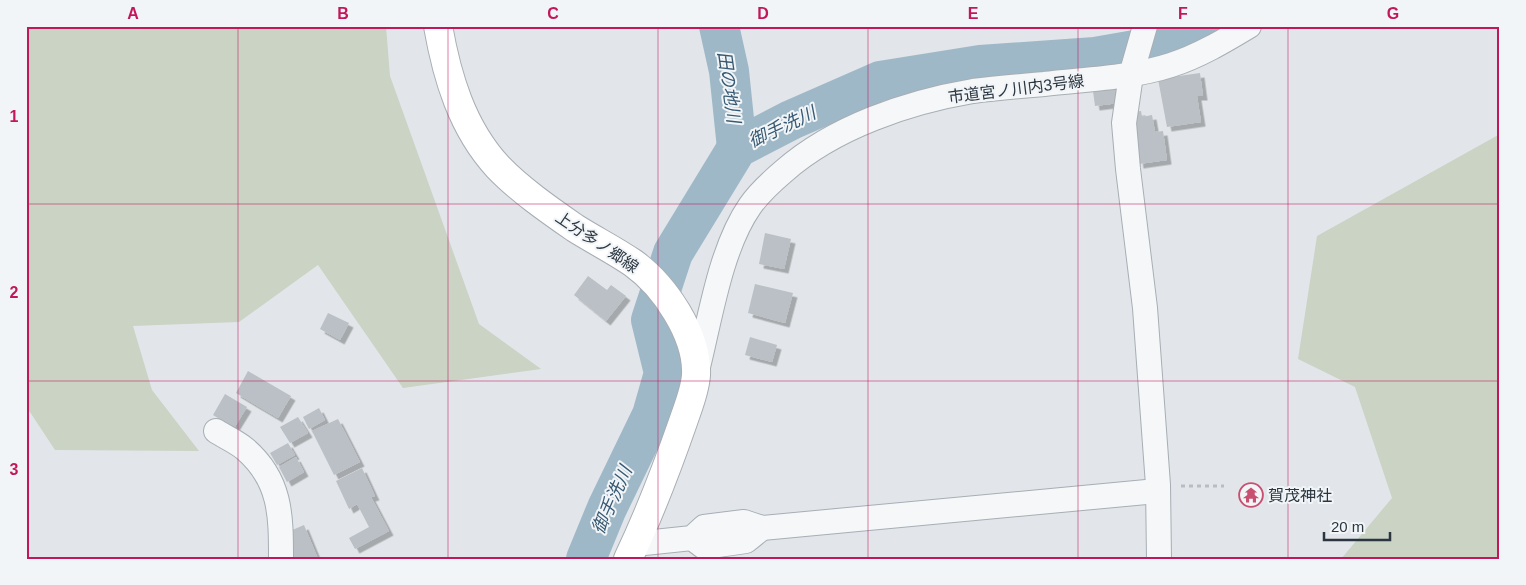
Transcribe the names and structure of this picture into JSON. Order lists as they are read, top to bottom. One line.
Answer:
{"streets":{"main road":["上分多ノ郷線"],"street":["市道宮ノ川内3号線"]},"crossings":[["市道宮ノ川内3号線","上分多ノ郷線"]],"water":["田の地川","御手洗川"],"places":{"temple":["賀茂神社"]},"scale_bar":"20 m","grid":{"columns":["A","B","C","D","E","F","G"],"rows":["1","2","3"]}}
